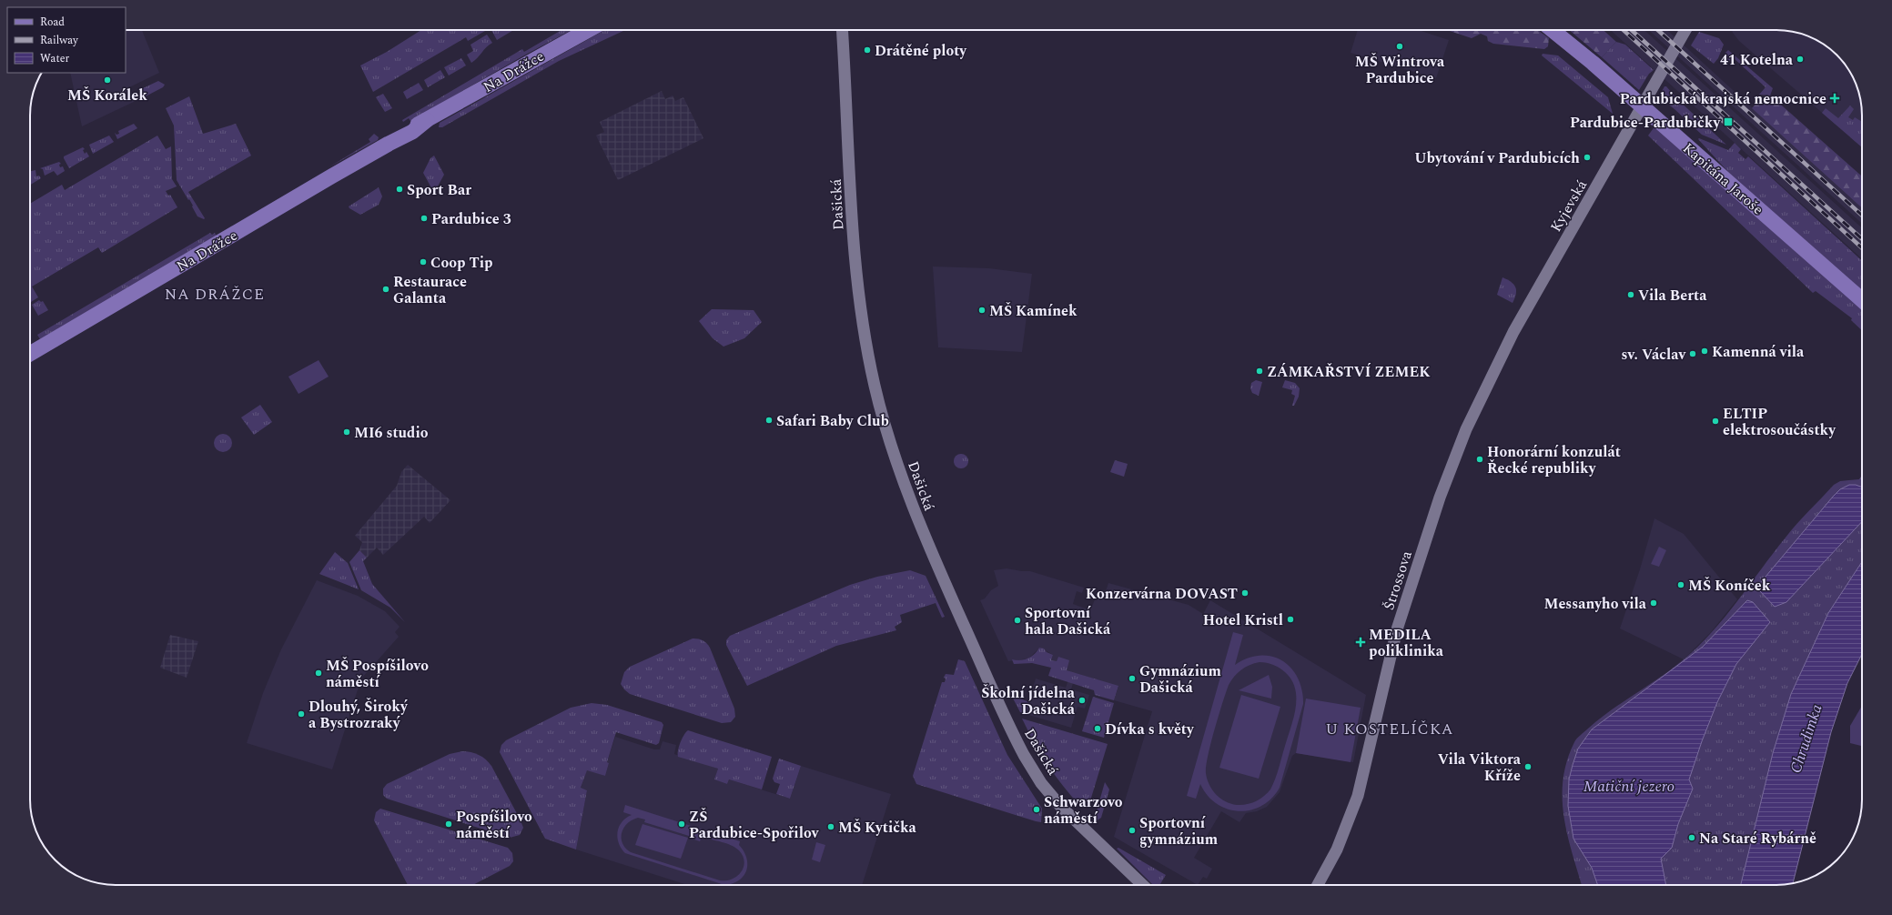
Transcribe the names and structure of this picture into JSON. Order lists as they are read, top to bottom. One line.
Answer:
{"streets":{"main road":["Na Drážce","Kapitána Jaroše"],"street":["Dašická","Kyjevská","Štrossova"]},"crossings":[["Kyjevská","Štrossova"]],"districts":["NA DRÁŽCE","U KOSTELÍČKA"],"water":["Chrudimka","Matiční jezero"],"places":{"other":["MŠ Wintrova Pardubice","Drátěné ploty","41 Kotelna","MŠ Korálek","Ubytování v Pardubicích","Sport Bar","Pardubice 3","Coop Tip","Restaurace Galanta","Vila Berta","MŠ Kamínek","Kamenná vila","sv. Václav","ZÁMKAŘSTVÍ ZEMEK","Safari Baby Club","ELTIP elektrosoučástky","MI6 studio","Honorární konzulát Řecké republiky","MŠ Koníček","Konzervárna DOVAST","Messanyho vila","Hotel Kristl","Sportovní hala Dašická","MŠ Pospíšilovo náměstí","Gymnázium Dašická","Školní jídelna Dašická","Dlouhý, Široký a Bystrozraký","Dívka s květy","Vila Viktora Kříže","Schwarzovo náměstí","Pospíšilovo náměstí","ZŠ Pardubice-Spořilov","MŠ Kytička","Sportovní gymnázium","Na Staré Rybárně"],"health":["Pardubická krajská nemocnice","MEDILA poliklinika"],"transit":["Pardubice-Pardubičky"]},"legend":["Road","Railway","Water"]}
